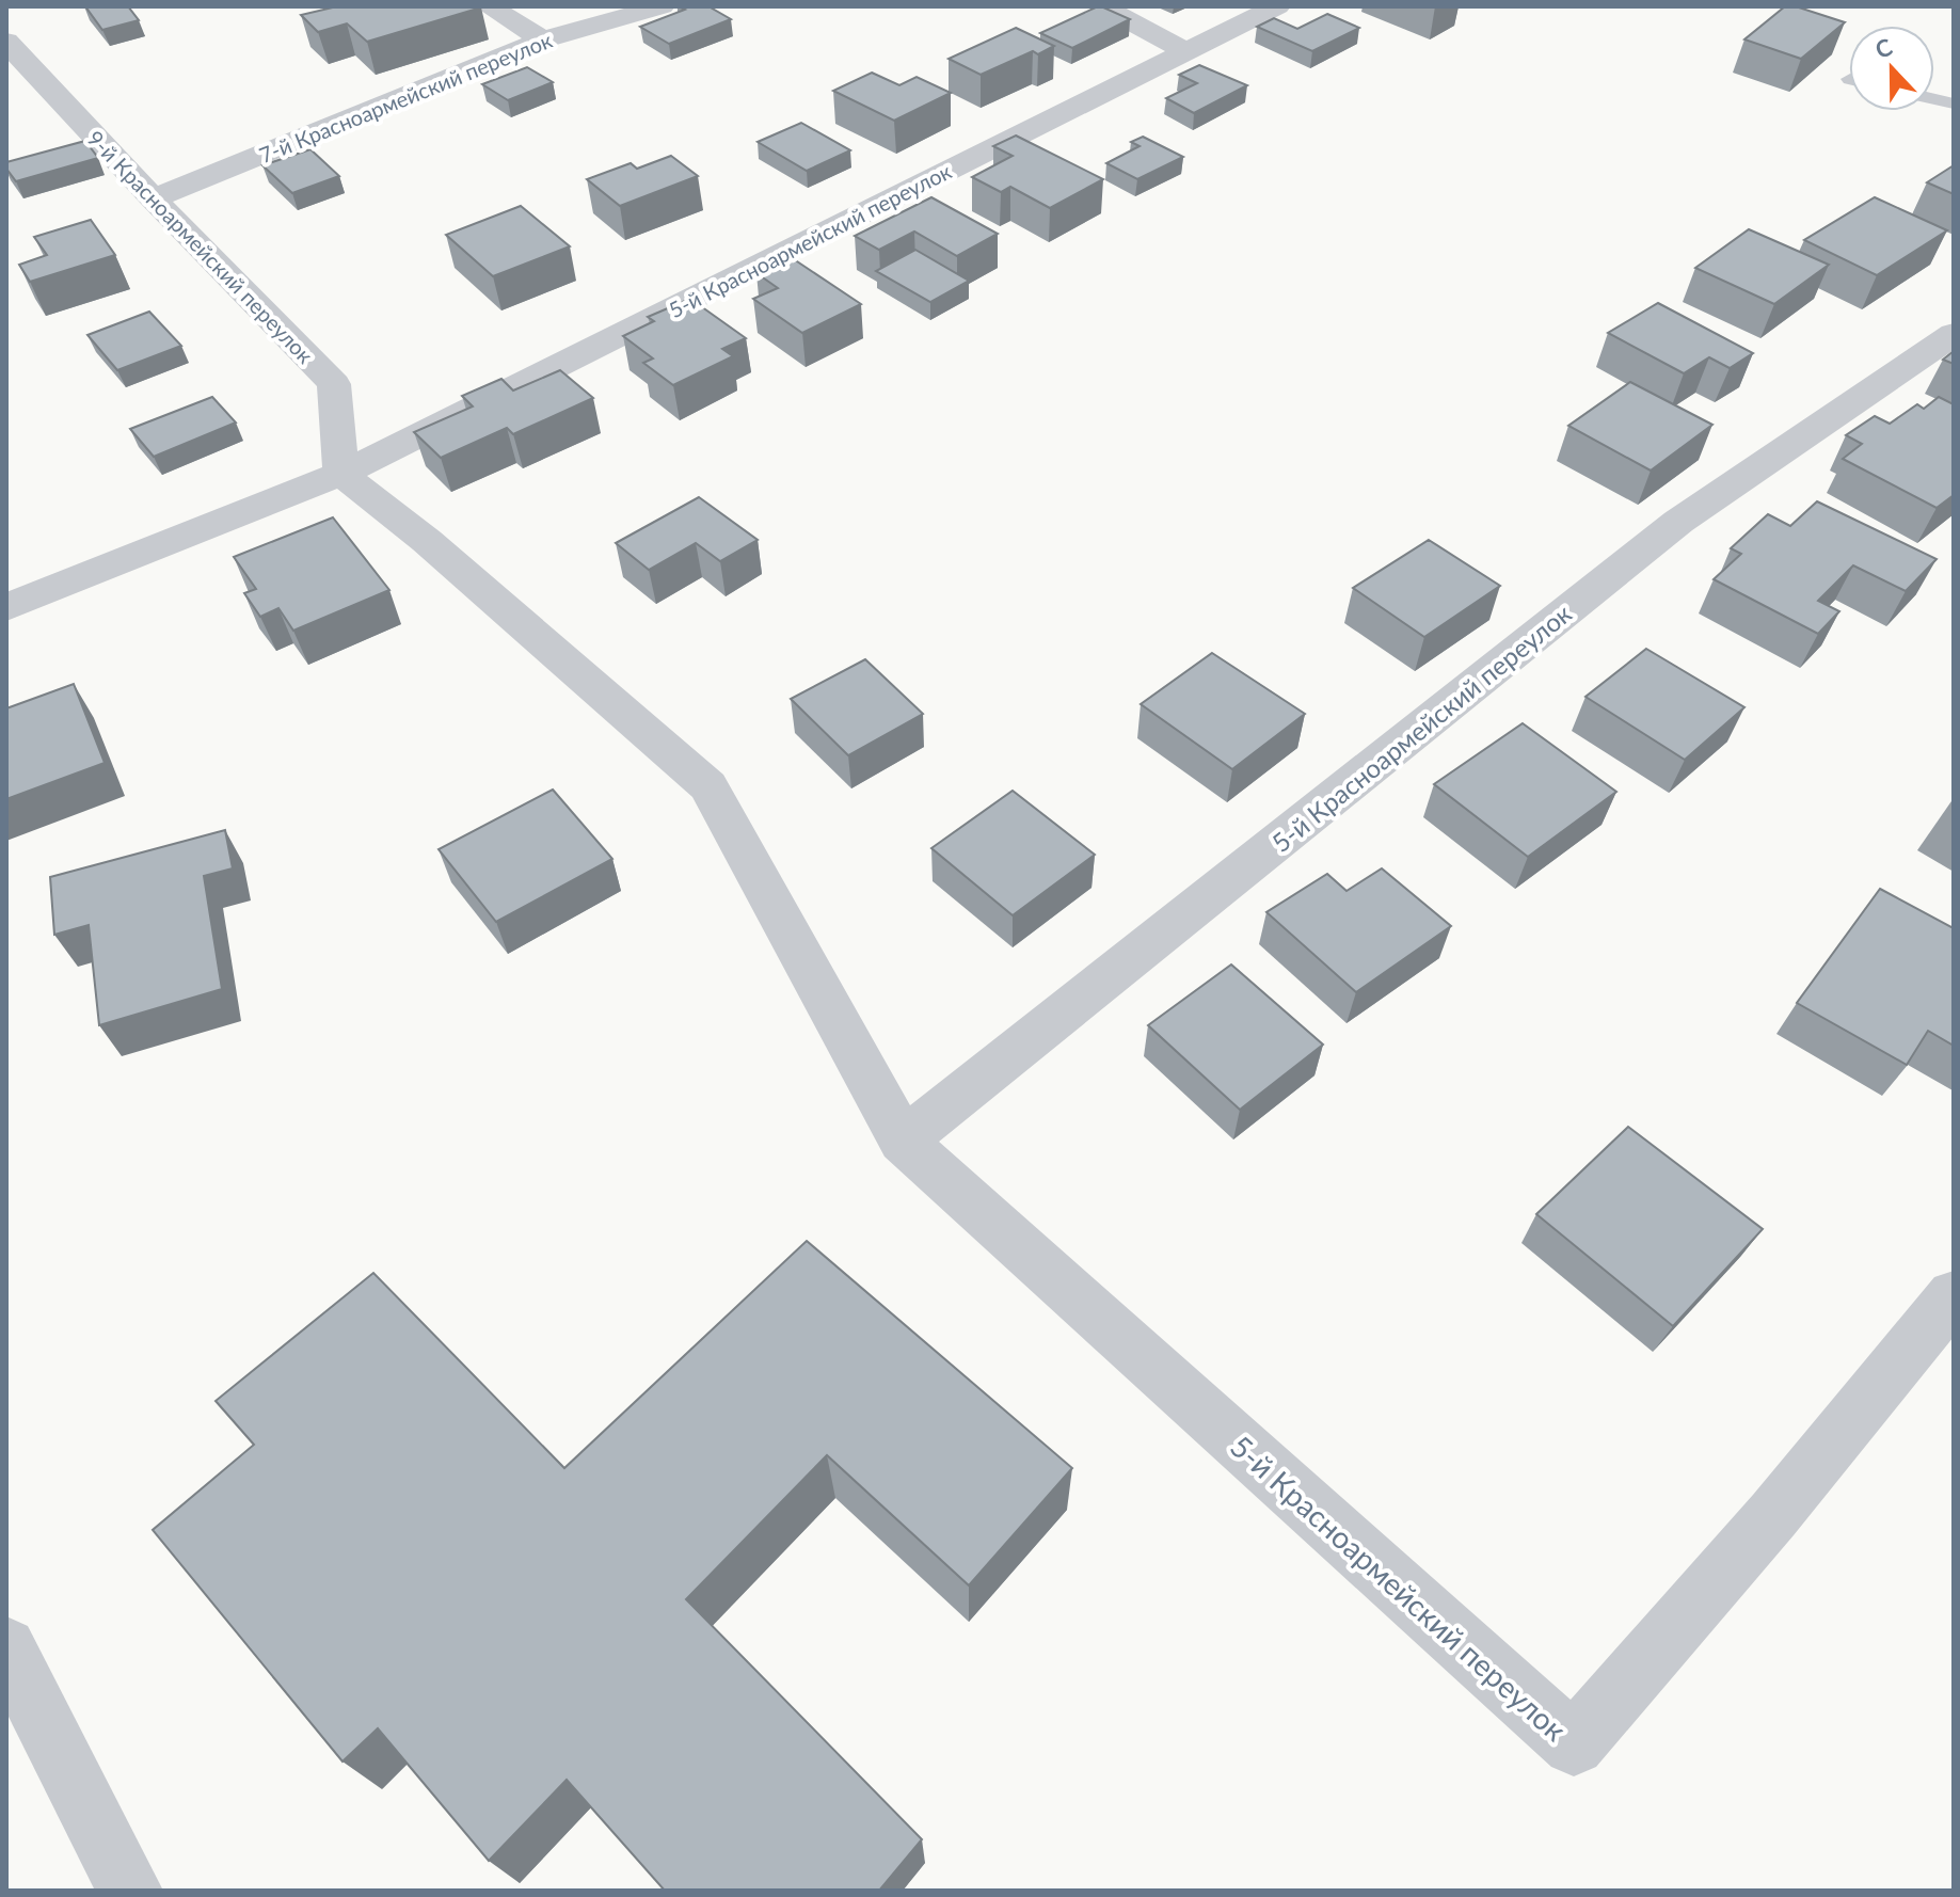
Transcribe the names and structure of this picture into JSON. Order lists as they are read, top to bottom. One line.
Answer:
{"streets":{"street":["7-й Красноармейский переулок","5-й Красноармейский переулок","9-й Красноармейский переулок"]},"crossings":[["7-й Красноармейский переулок","9-й Красноармейский переулок"],["5-й Красноармейский переулок","9-й Красноармейский переулок"]],"north":"top"}
